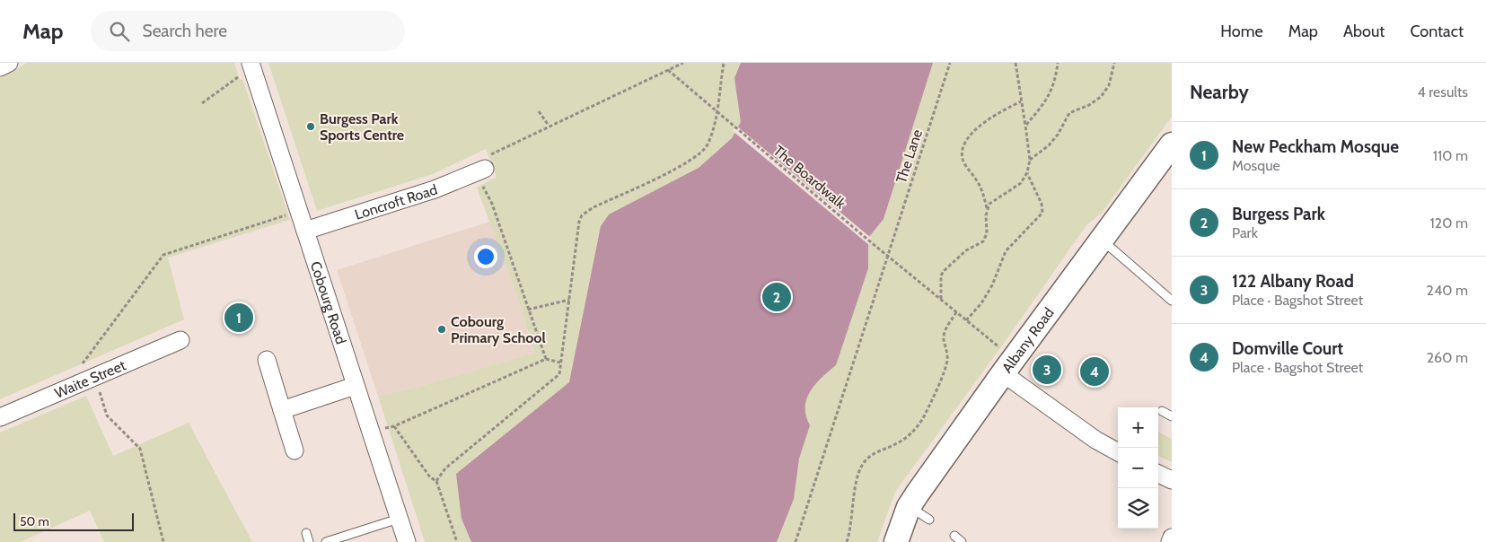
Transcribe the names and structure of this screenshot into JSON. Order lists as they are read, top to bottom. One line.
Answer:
{"streets":{"main road":["Albany Road"],"street":["Loncroft Road","Cobourg Road","Waite Street"],"path":["The Lane","The Boardwalk"]},"crossings":[["The Lane","The Boardwalk"],["Loncroft Road","Cobourg Road"]],"places":["Burgess Park Sports Centre","Cobourg Primary School"],"scale_bar":"50 m","page":{"header":"Map","search":"Search here","nav":["Home","Map","About","Contact"],"heading":["Nearby","4 results"],"list":[{"mark":"1","name":"New Peckham Mosque","note":"Mosque","value":"110 m"},{"mark":"2","name":"Burgess Park","note":"Park","value":"120 m"},{"mark":"3","name":"122 Albany Road","note":"Place · Bagshot Street","value":"240 m"},{"mark":"4","name":"Domville Court","note":"Place · Bagshot Street","value":"260 m"}],"pins":["2","1","3","4"],"map_buttons":["+","−"],"scale":"50 m"}}
